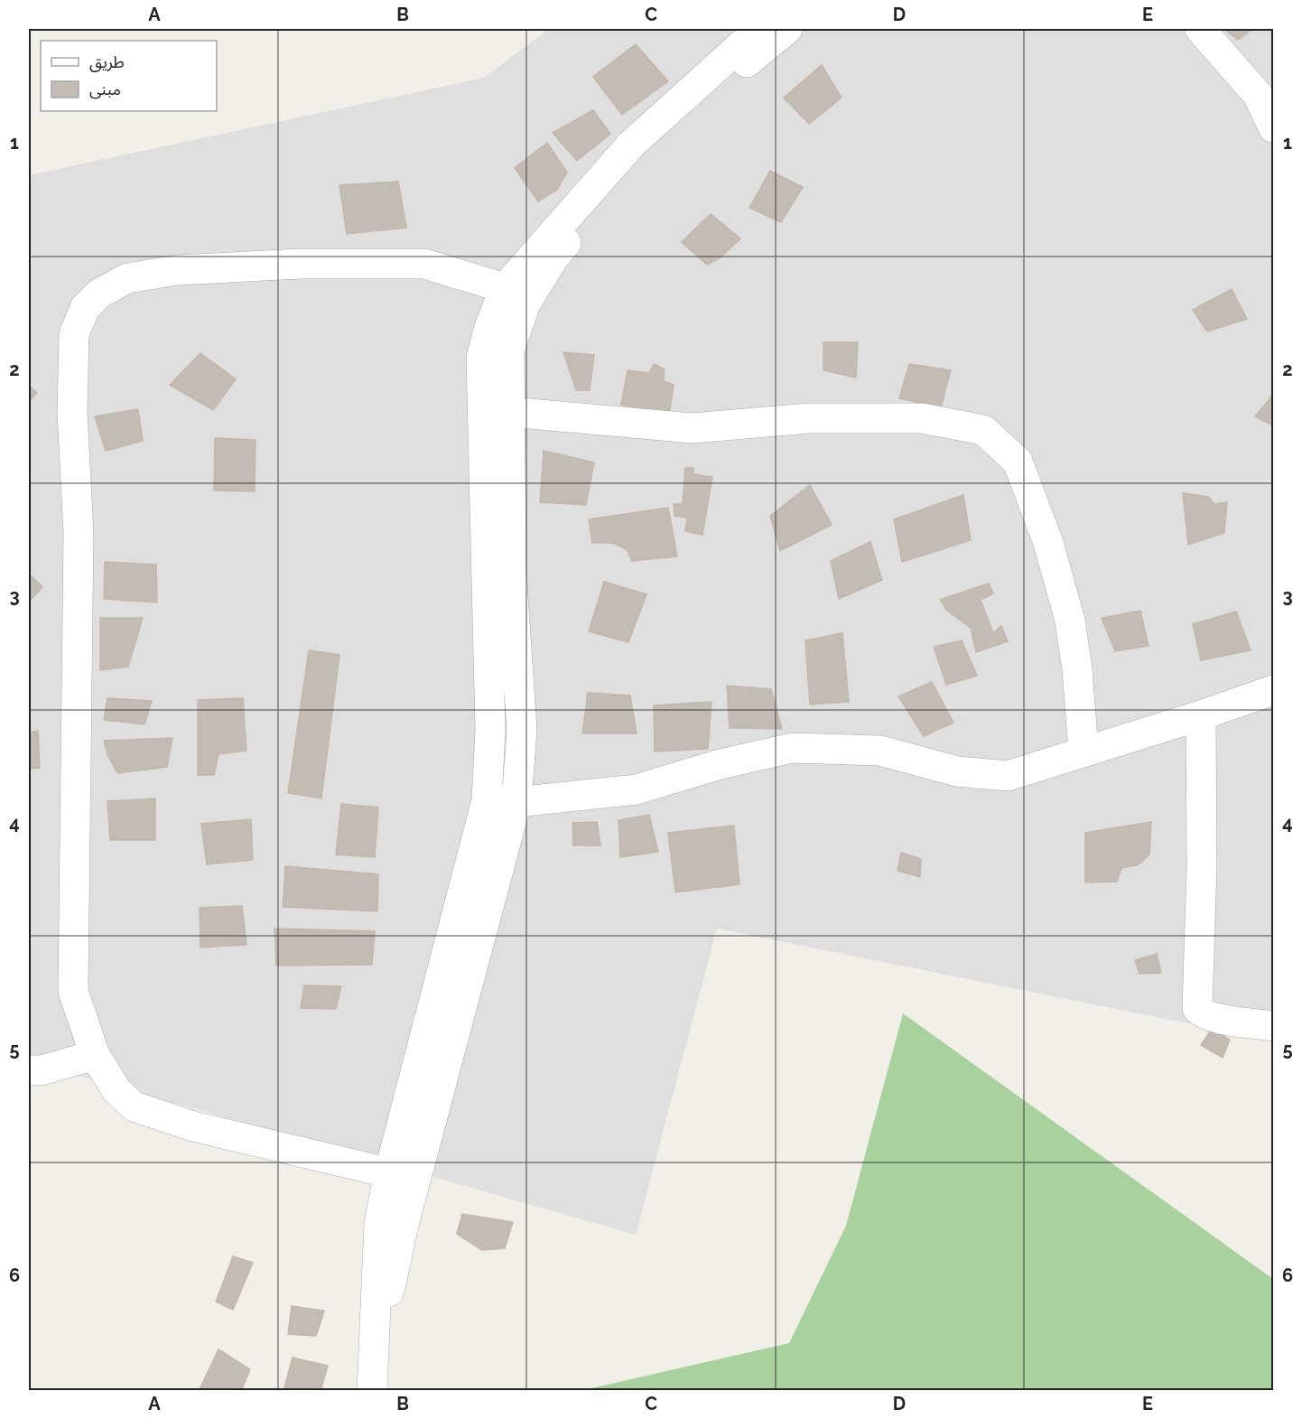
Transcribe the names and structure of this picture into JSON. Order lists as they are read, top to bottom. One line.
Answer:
{"legend":["طريق","مبنى"],"grid":{"columns":["A","B","C","D","E"],"rows":["1","2","3","4","5","6"]}}
